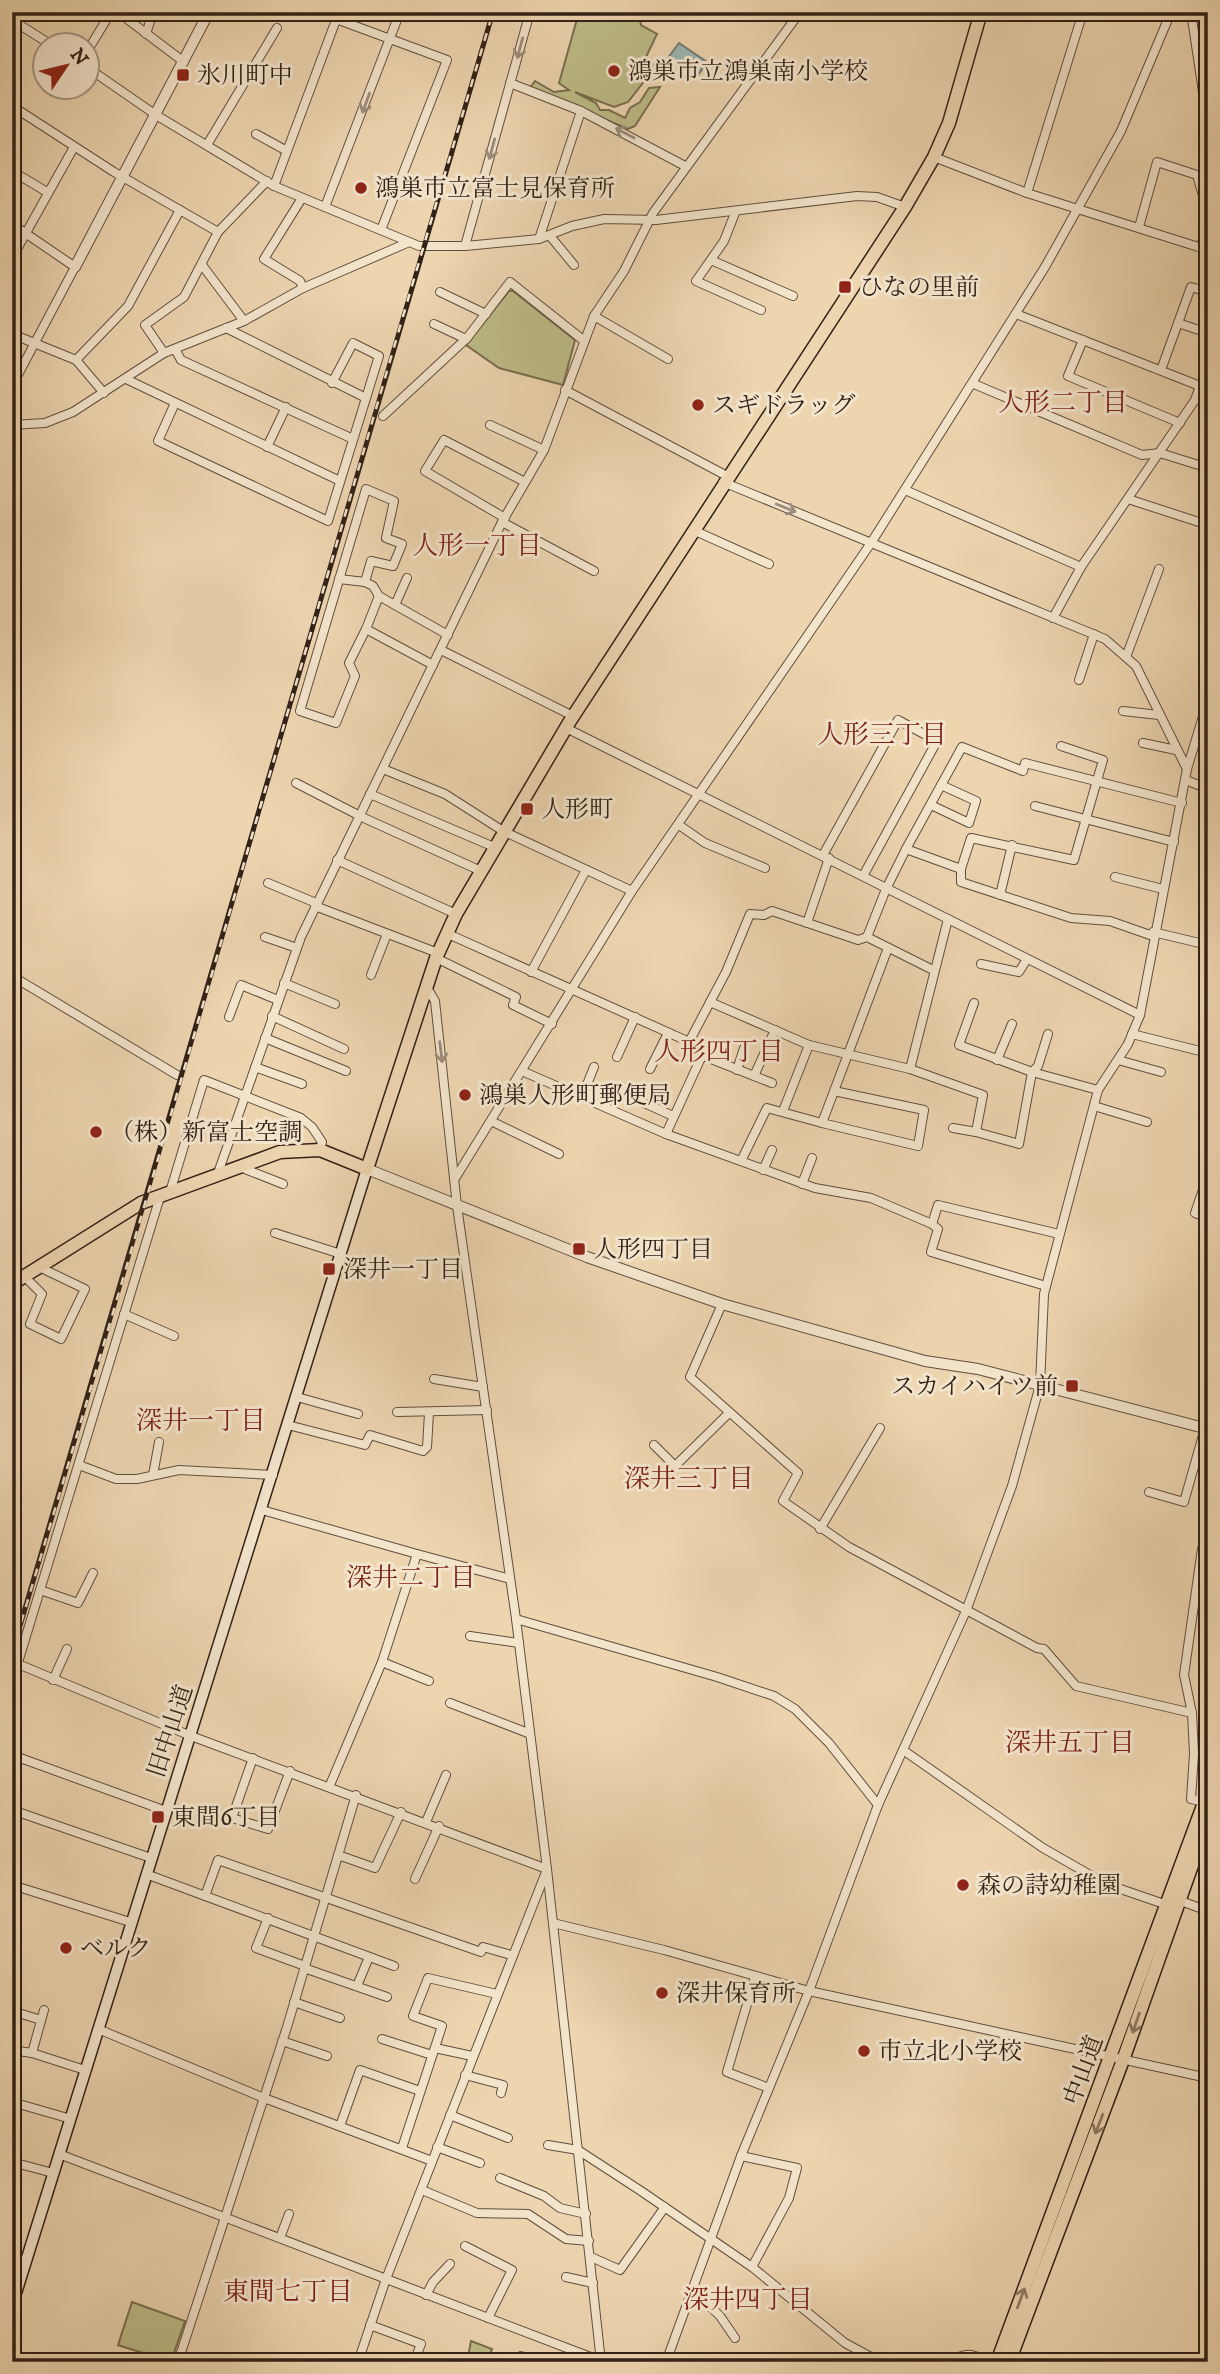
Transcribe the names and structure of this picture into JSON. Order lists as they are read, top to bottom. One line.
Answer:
{"streets":{"main road":["旧中山道","中山道"]},"districts":["人形二丁目","人形一丁目","人形三丁目","人形四丁目","深井一丁目","深井三丁目","深井二丁目","深井五丁目","東間七丁目","深井四丁目"],"places":{"other":["鴻巣市立鴻巣南小学校","鴻巣市立富士見保育所","スギドラッグ","鴻巣人形町郵便局","（株）新富士空調","森の詩幼稚園","ベルク","深井保育所","市立北小学校"],"transit":["氷川町中","ひなの里前","人形町","人形四丁目","深井一丁目","スカイハイツ前","東間6丁目"]},"north":"top right"}
